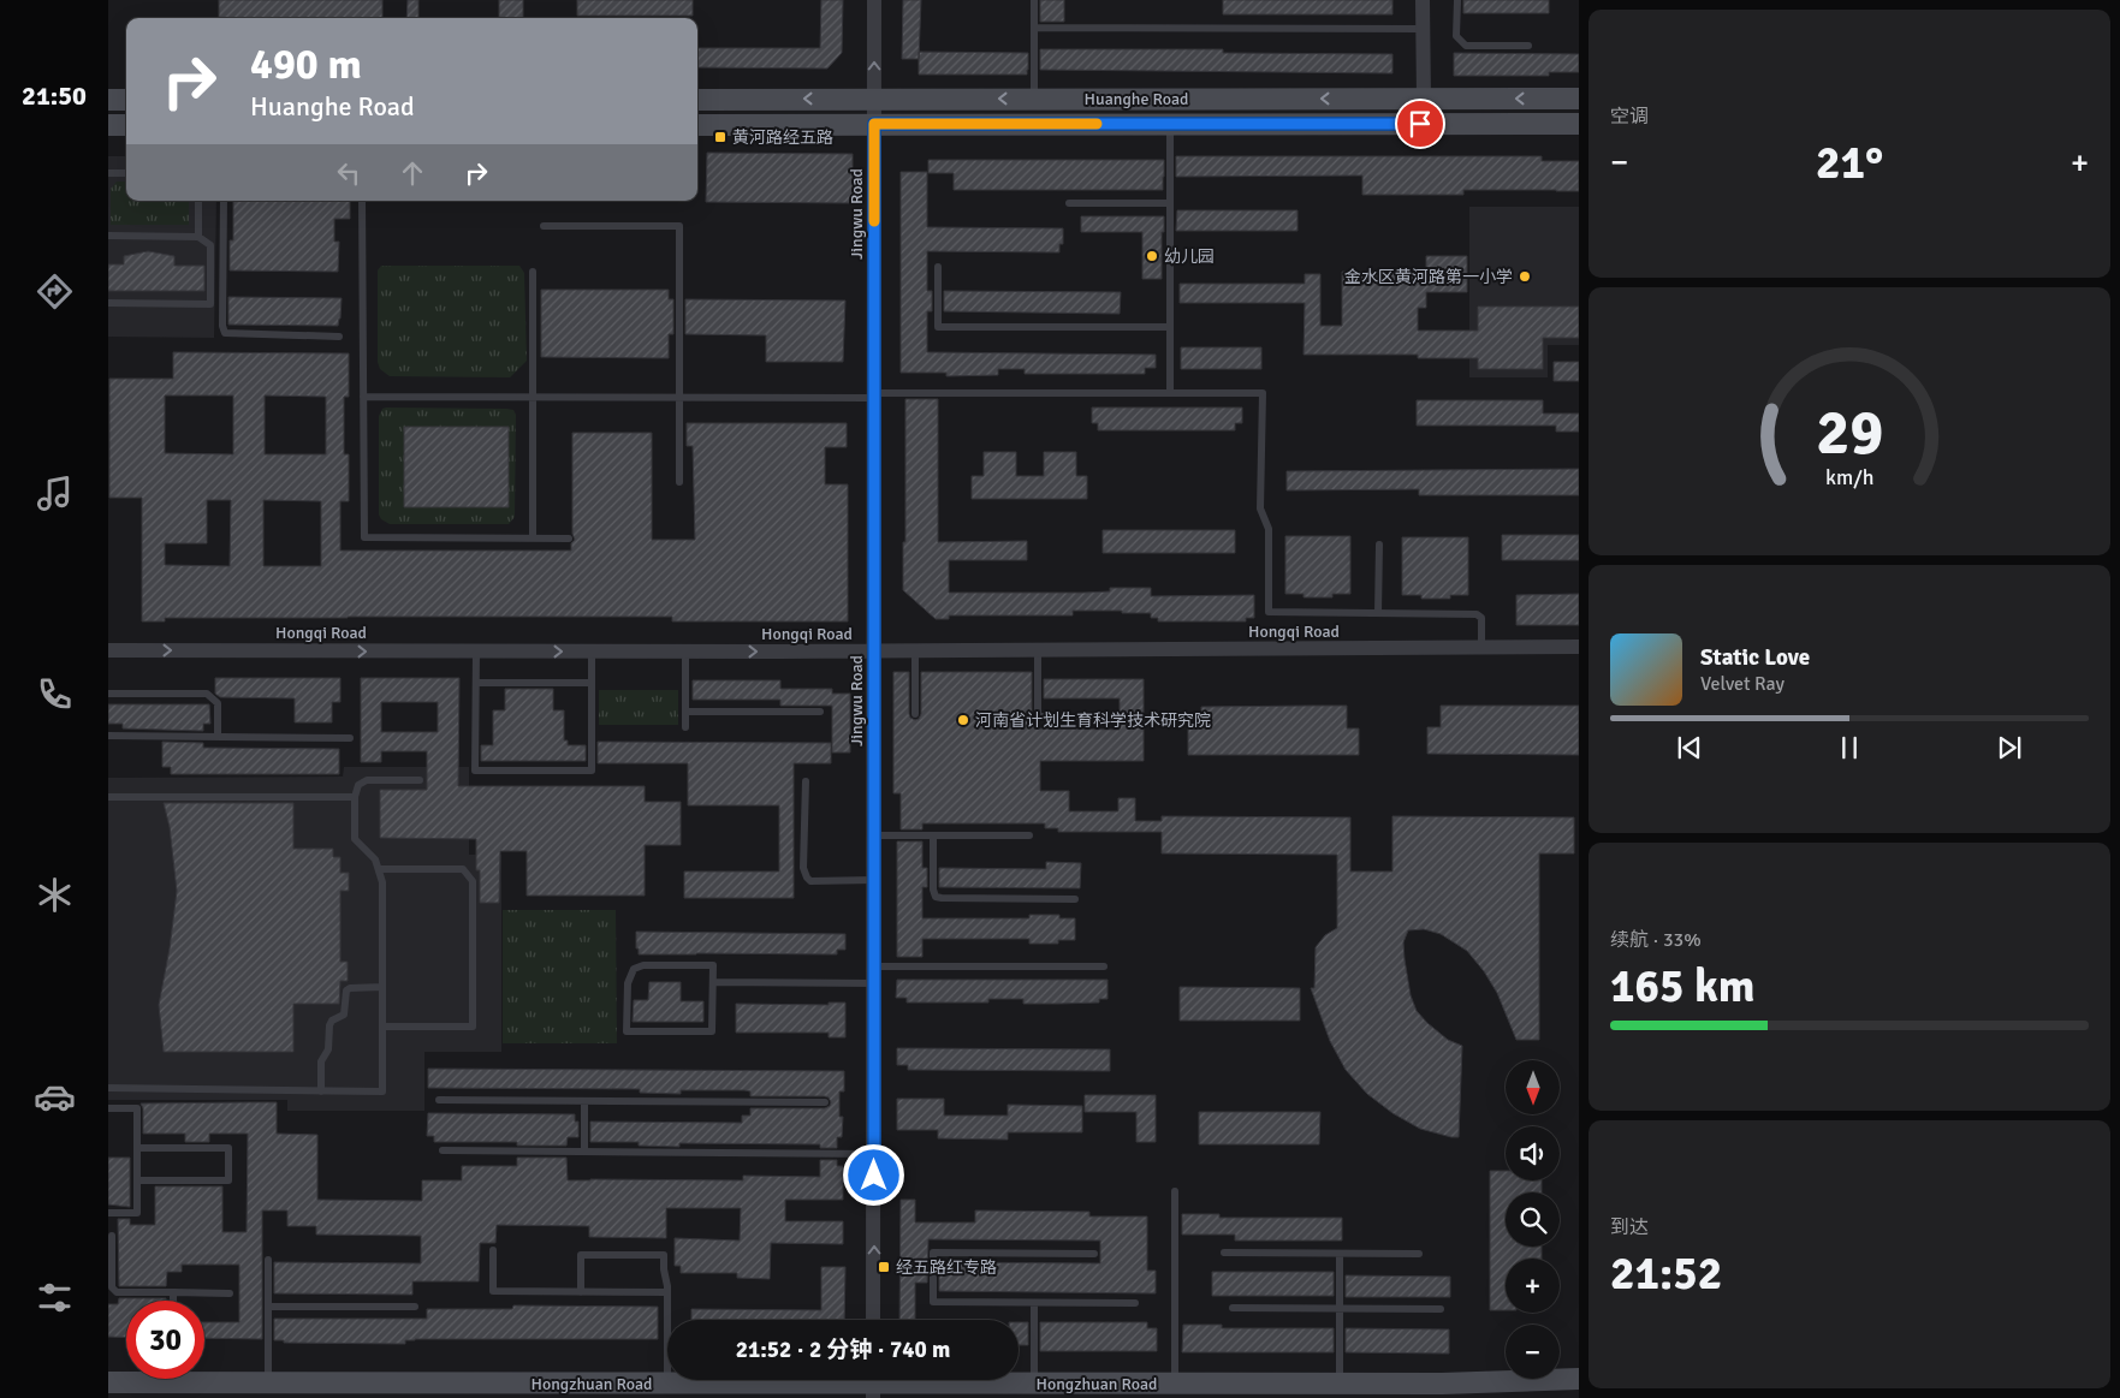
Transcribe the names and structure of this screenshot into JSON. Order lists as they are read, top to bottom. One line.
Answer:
{"streets":{"main road":["Huanghe Road","Hongzhuan Road"],"street":["Jingwu Road","Hongqi Road"]},"crossings":[["Huanghe Road","Jingwu Road"],["Jingwu Road","Hongqi Road"]],"one_way":["Hongqi Road"],"places":{"transit":["黄河路经五路","经五路红专路"],"other":["幼儿园","金水区黄河路第一小学","河南省计划生育科学技术研究院"]},"north":"bottom","page":{"tabs":"21:50","tile":["空调",["续航 · 33%","165 km"],["到达","21:52"]],"turn":["490 m","Huanghe Road"],"heat":["−","21°","+"],"song":["Static Love","Velvet Ray"],"map_buttons":["+","−"],"limit":"30","trip":"21:52 · 2 分钟 · 740 m","gauge":["29","km/h"]}}
